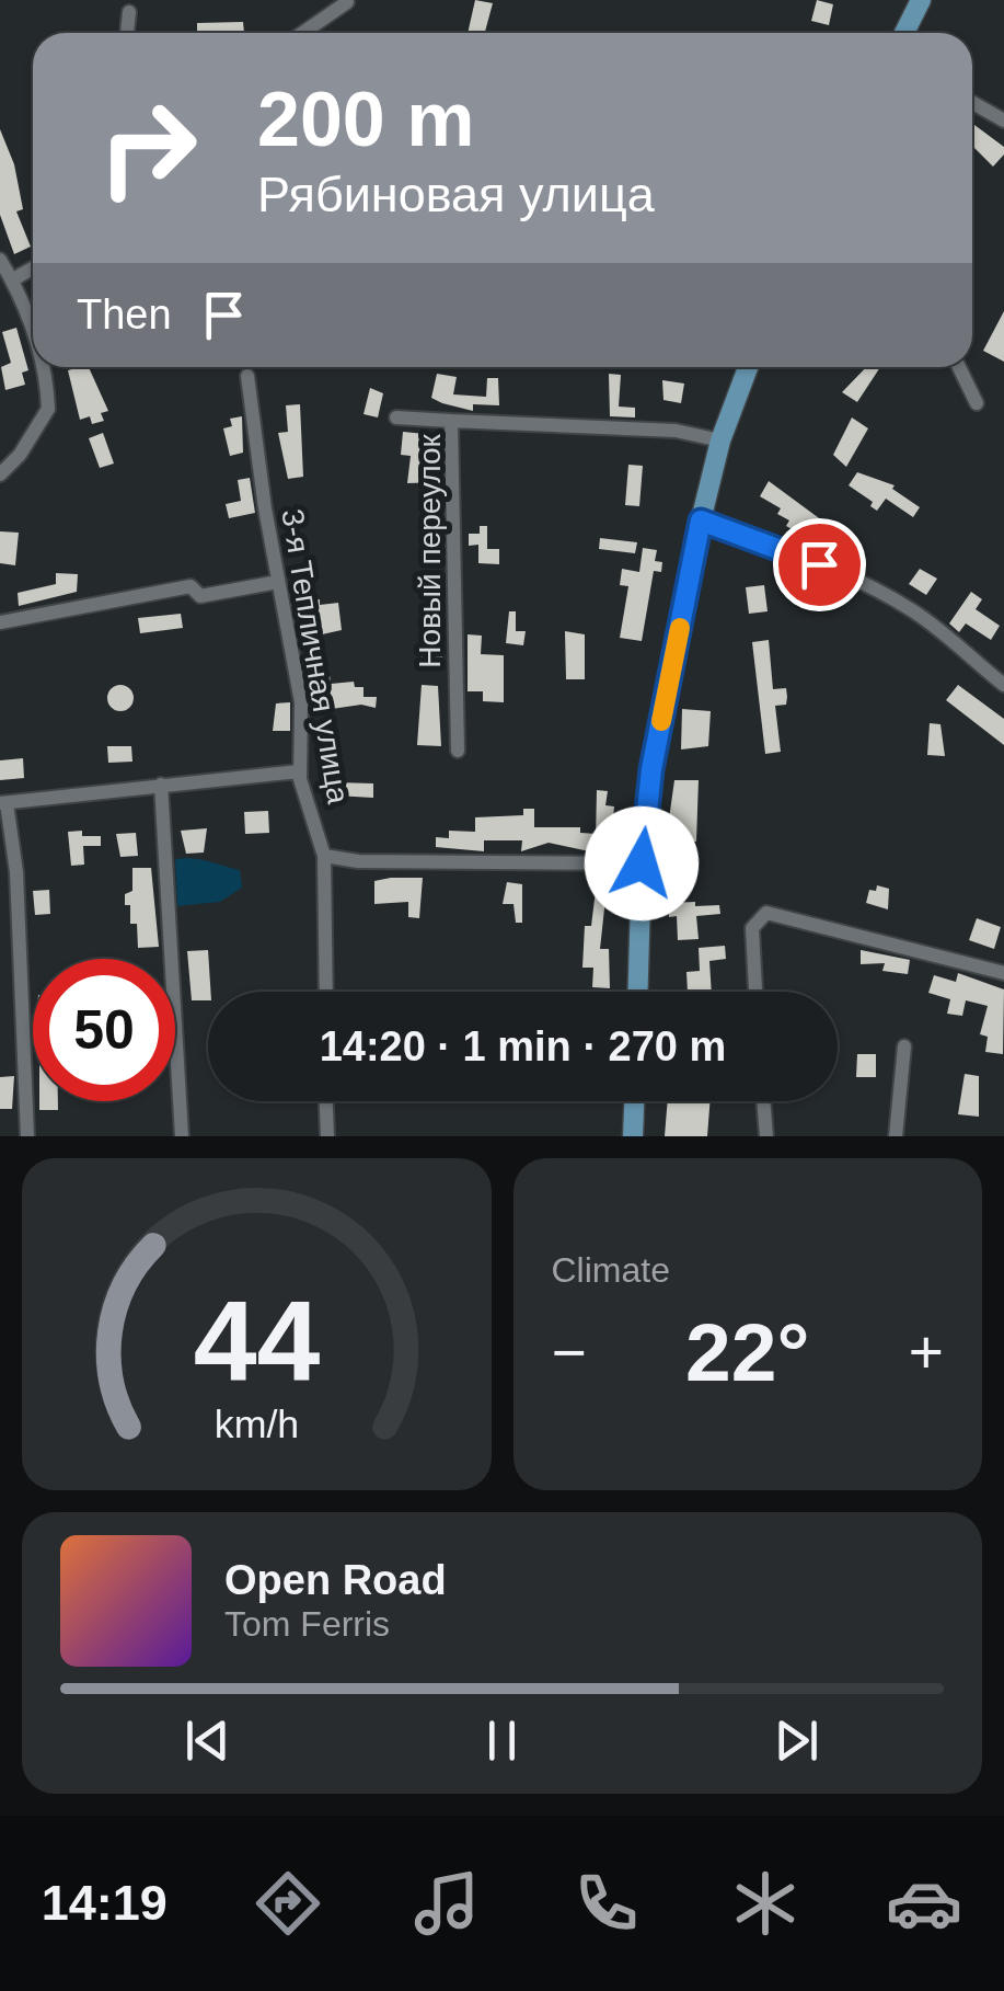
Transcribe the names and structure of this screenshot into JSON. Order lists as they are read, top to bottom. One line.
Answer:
{"streets":{"street":["Новый переулок","3-я Тепличная улица"]},"page":{"turn":["200 m","Рябиновая улица"],"then":"Then","limit":"50","trip":"14:20 · 1 min · 270 m","tile":"Climate","heat":["−","22°","+"],"song":["Open Road","Tom Ferris"],"tabs":"14:19","gauge":["44","km/h"]}}
